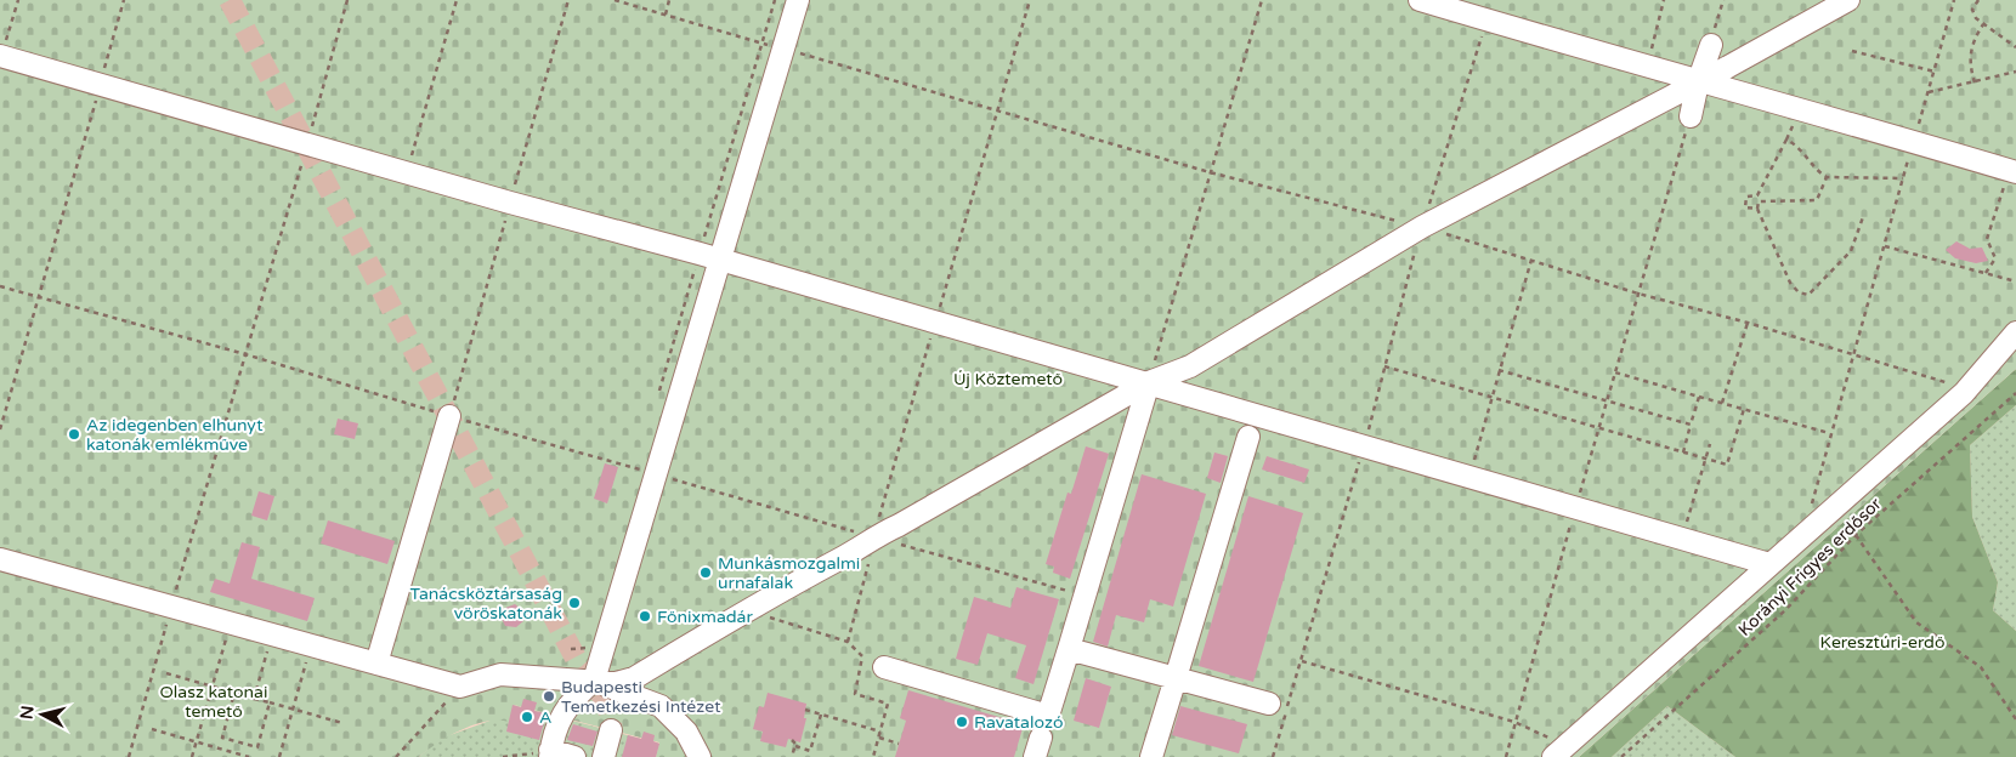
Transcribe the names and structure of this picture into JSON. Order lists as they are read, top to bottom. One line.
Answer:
{"streets":{"path":["Korányi Frigyes erdősor"]},"parks":["Új Köztemető","Keresztúri-erdő","Olasz katonai temető"],"places":["Az idegenben elhunyt katonák emlékműve","Munkásmozgalmi urnafalak","Tanácsköztársaság vöröskatonák","Főnixmadár","Budapesti Temetkezési Intézet","A","Ravatalozó"],"north":"left"}
